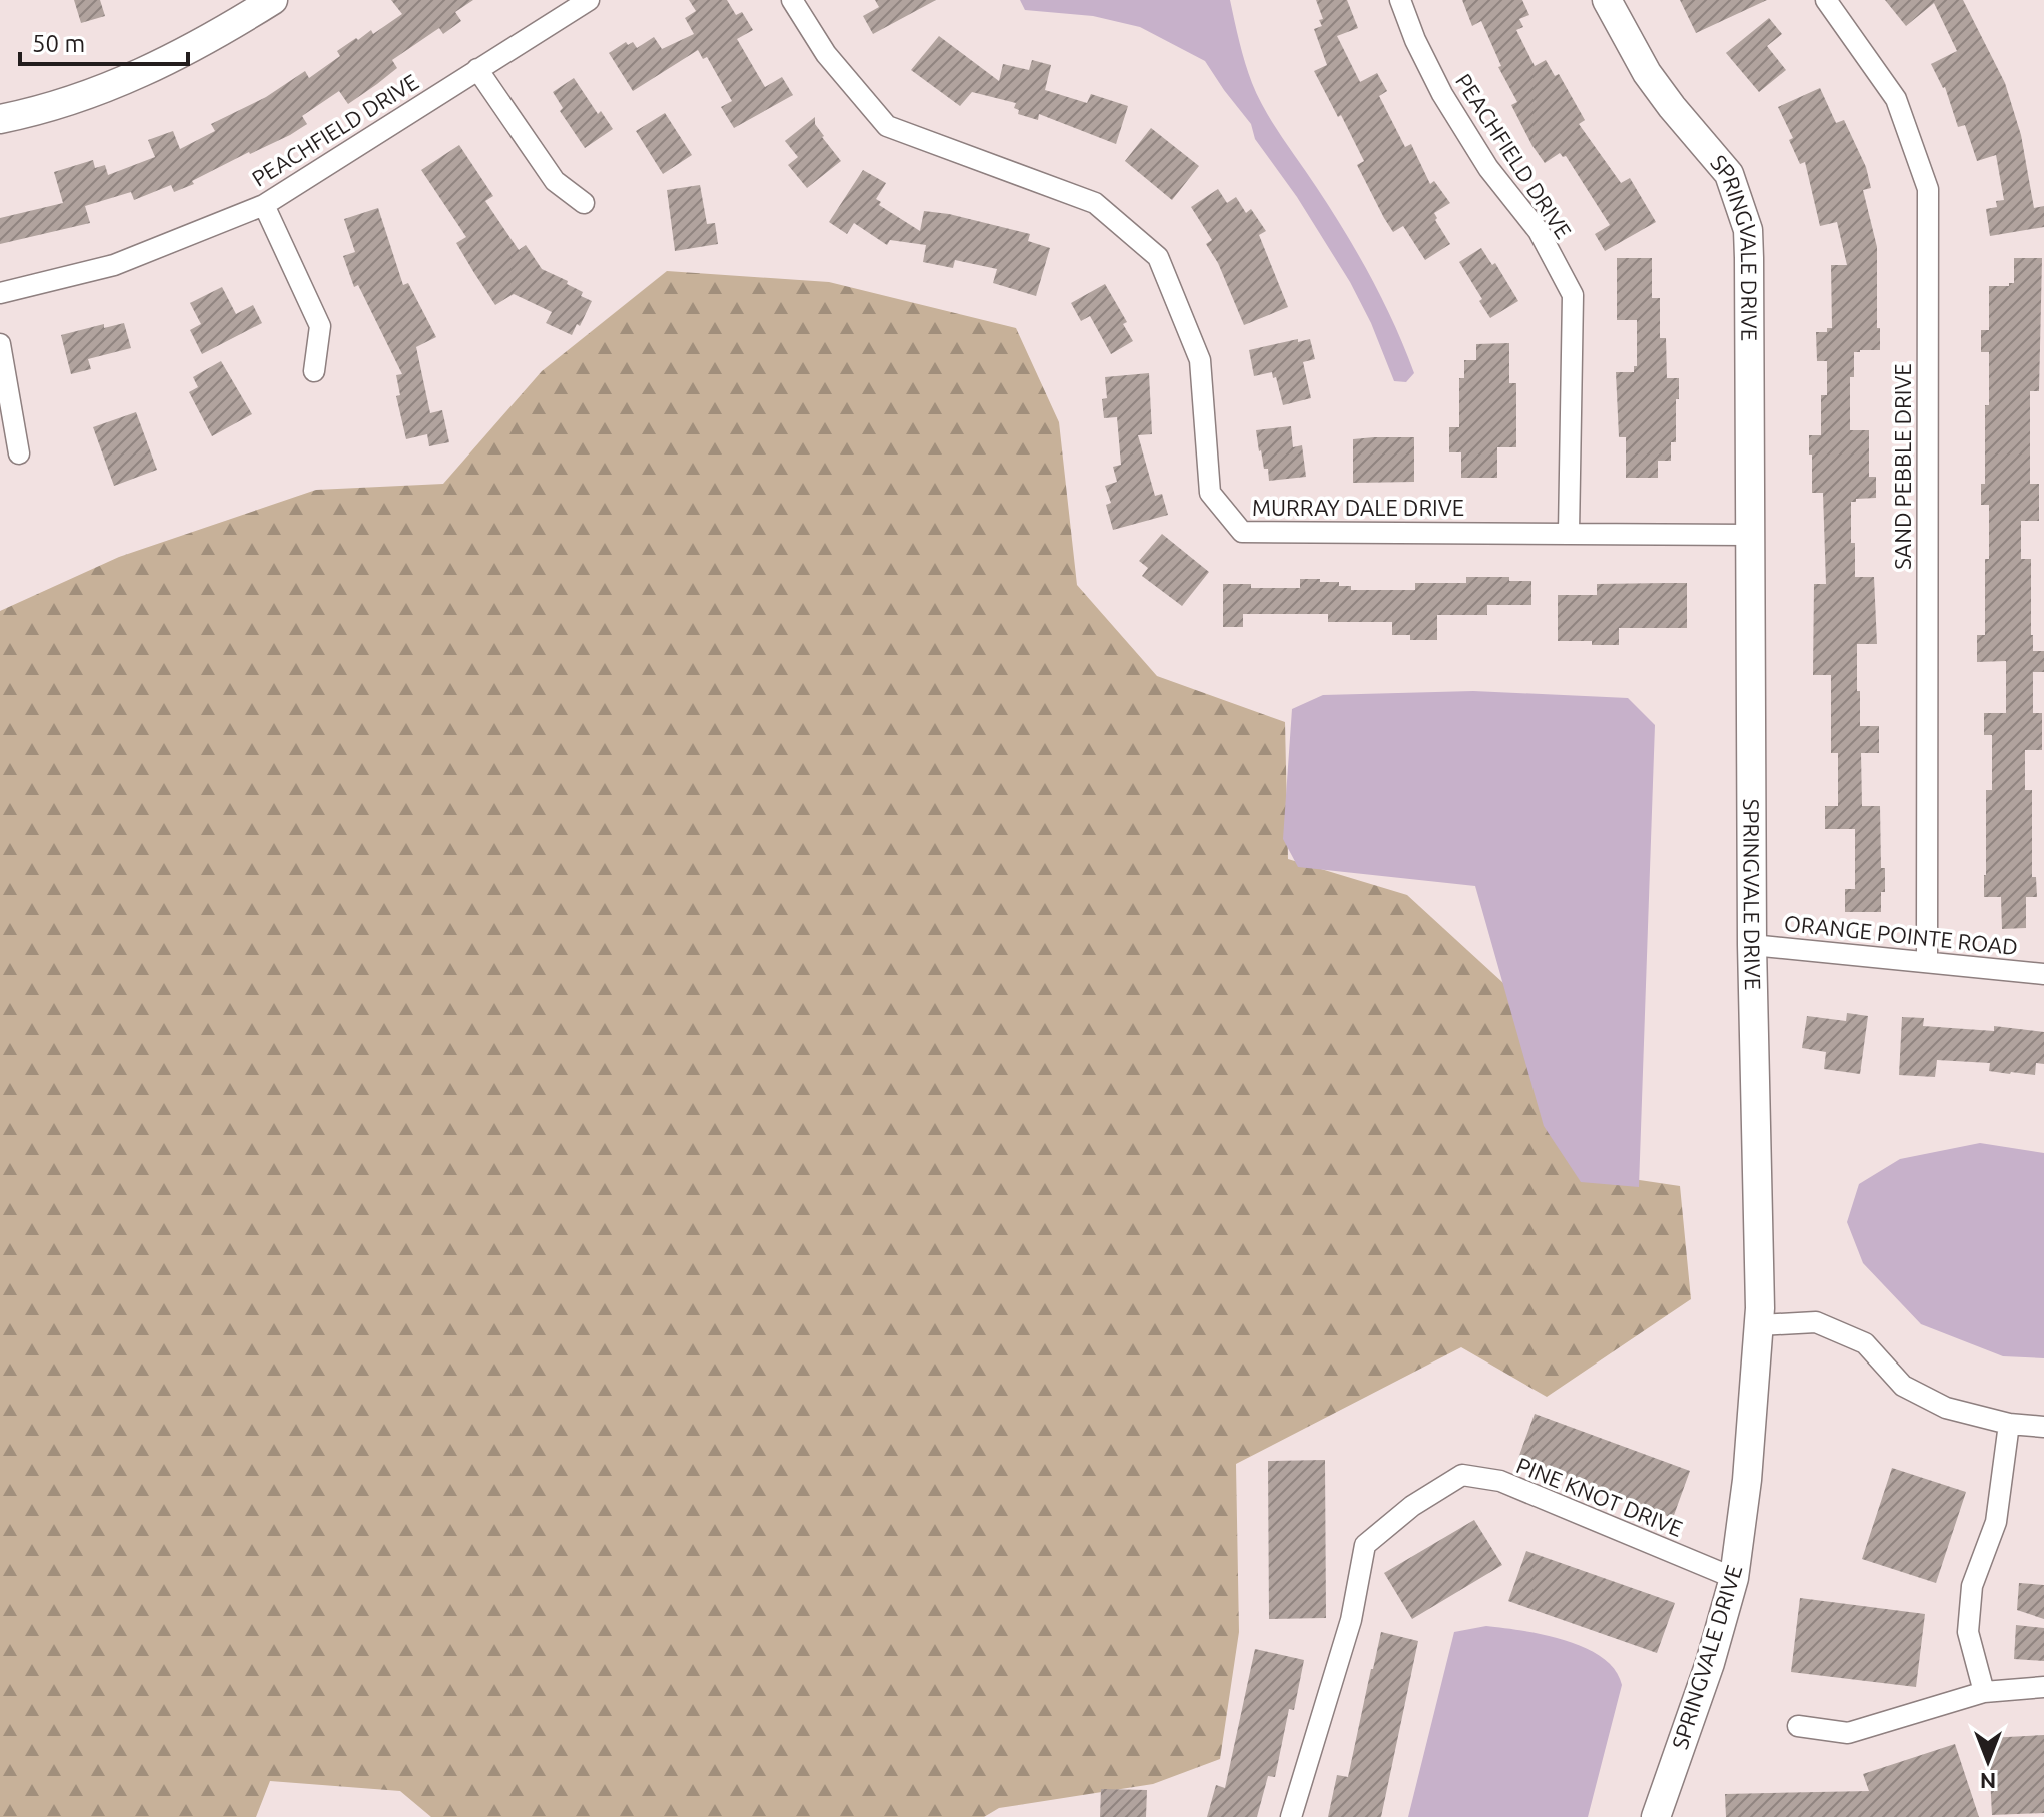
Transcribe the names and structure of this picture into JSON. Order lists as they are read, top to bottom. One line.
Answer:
{"streets":{"street":["PEACHFIELD DRIVE","SPRINGVALE DRIVE","SAND PEBBLE DRIVE","MURRAY DALE DRIVE","ORANGE POINTE ROAD","PINE KNOT DRIVE"]},"crossings":[["PEACHFIELD DRIVE","MURRAY DALE DRIVE"],["SPRINGVALE DRIVE","MURRAY DALE DRIVE"],["SPRINGVALE DRIVE","ORANGE POINTE ROAD"],["SPRINGVALE DRIVE","PINE KNOT DRIVE"],["SAND PEBBLE DRIVE","ORANGE POINTE ROAD"]],"scale_bar":"50 m","north":"bottom"}
